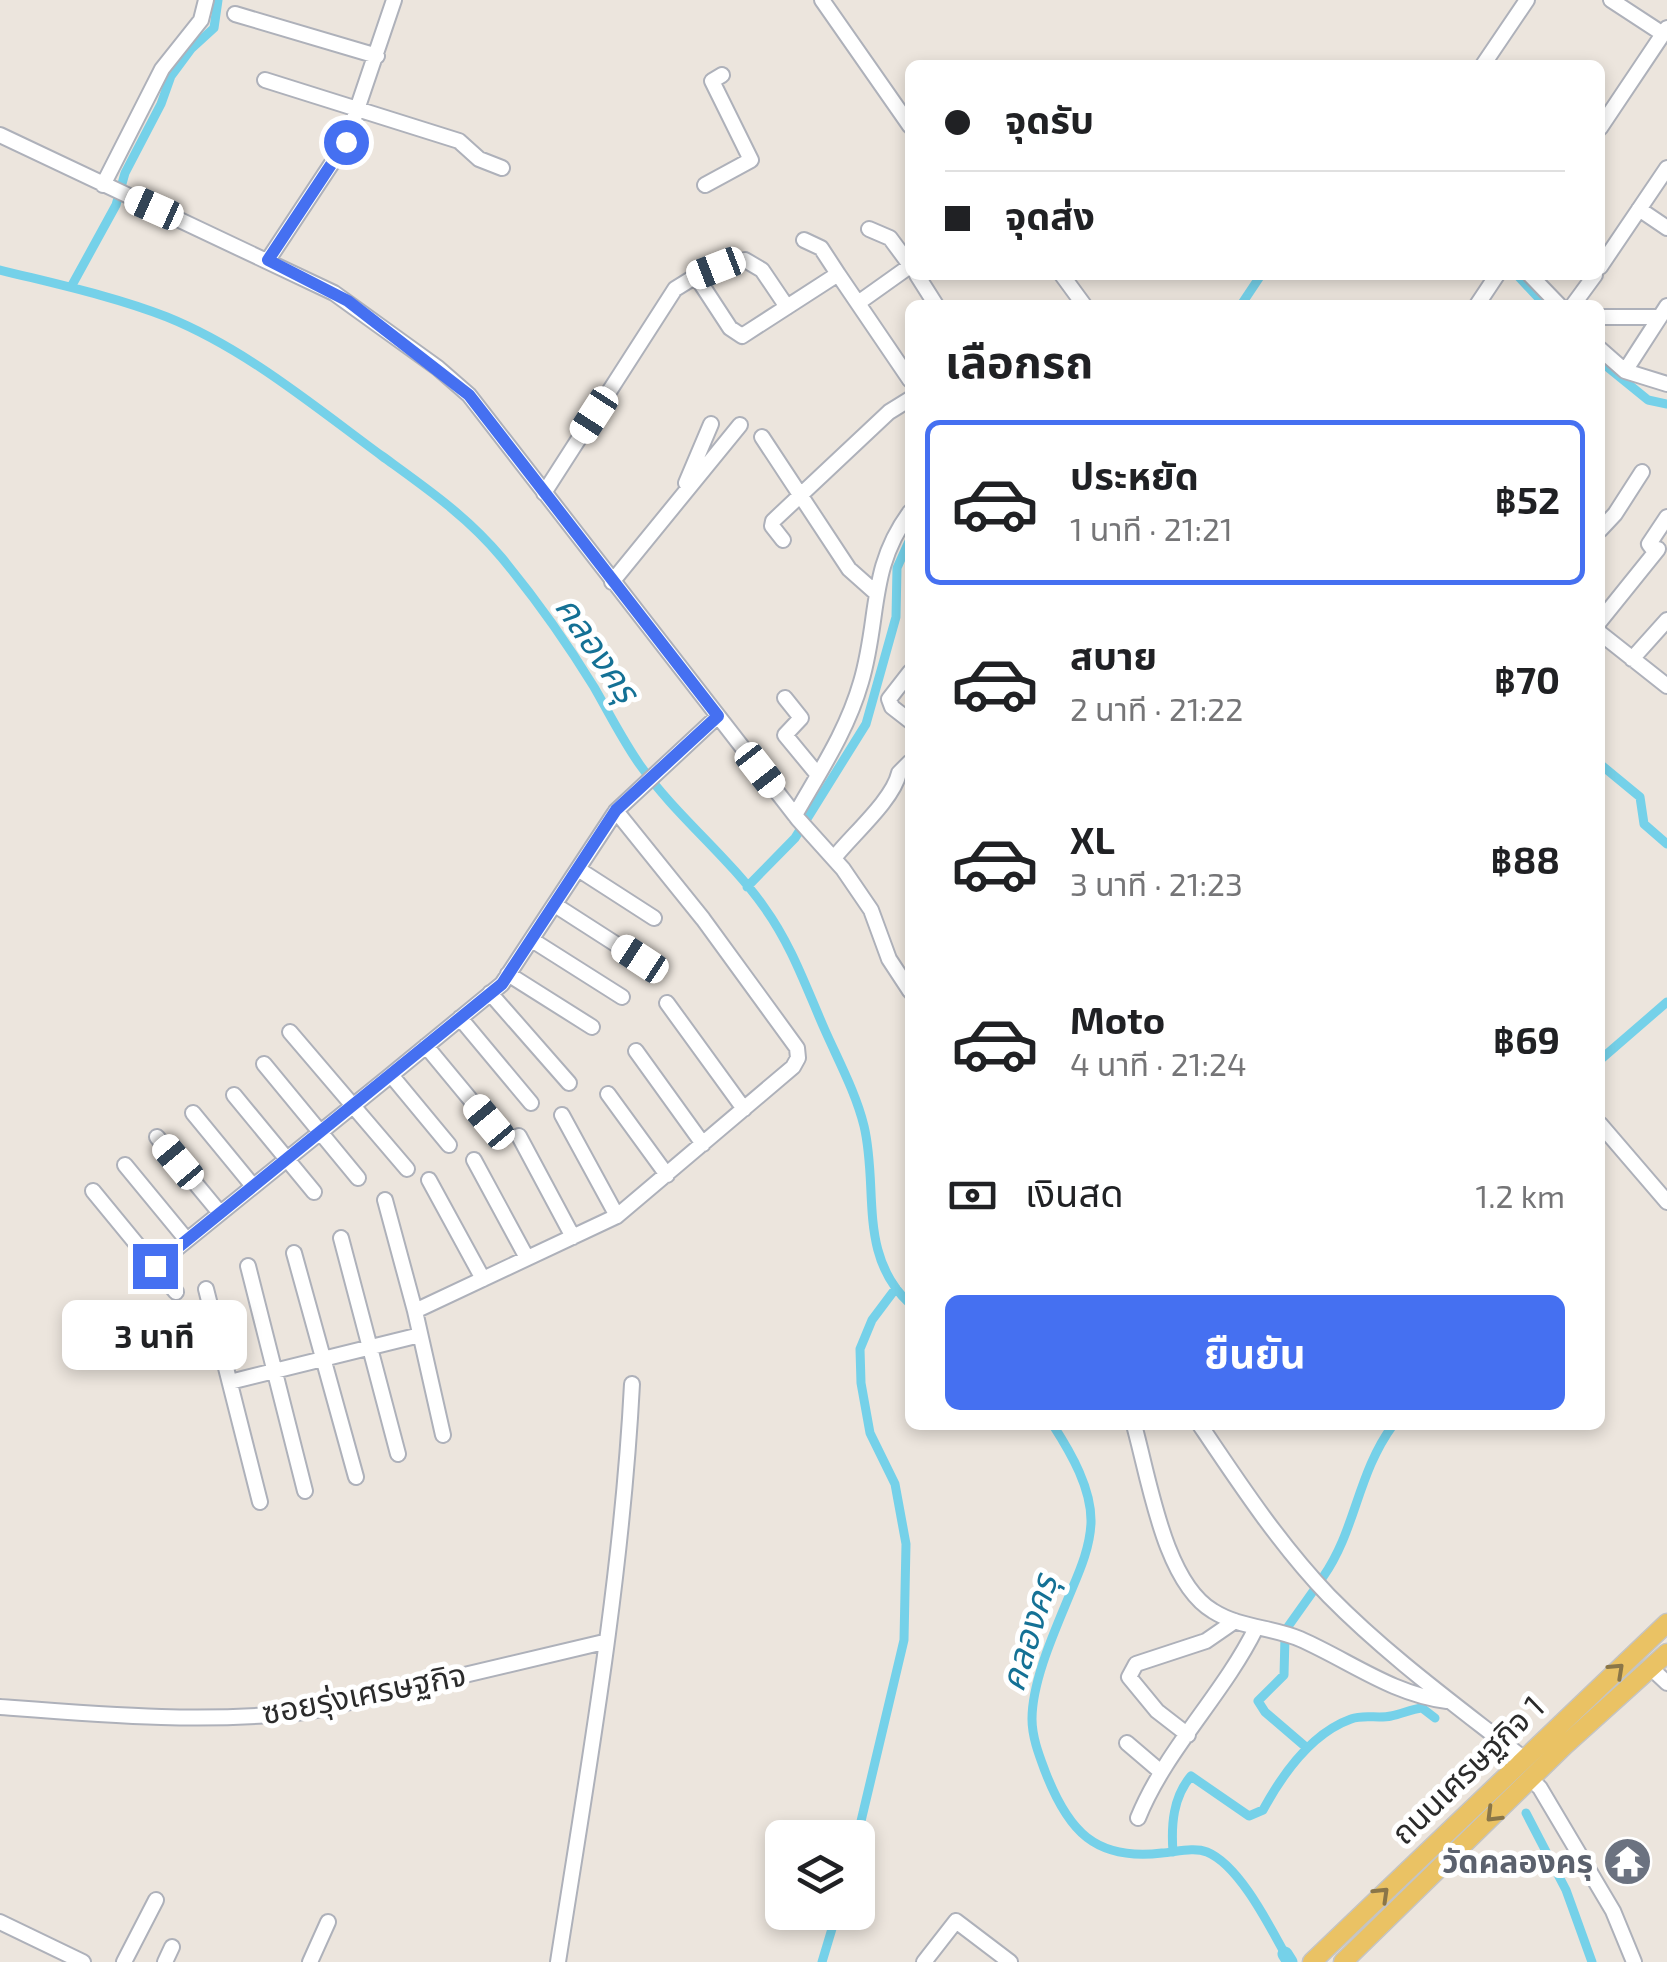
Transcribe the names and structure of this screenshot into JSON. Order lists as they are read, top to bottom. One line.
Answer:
{"streets":{"main road":["ถนนเศรษฐกิจ 1"],"street":["ซอยรุ่งเศรษฐกิจ"]},"water":["คลองครุ"],"places":{"temple":["วัดคลองครุ"]},"page":{"banner":["จุดรับ","จุดส่ง"],"heading":"เลือกรถ","list":[{"name":"ประหยัด","note":"1 นาที · 21:21","value":"฿52"},{"name":"สบาย","note":"2 นาที · 21:22","value":"฿70"},{"name":"XL","note":"3 นาที · 21:23","value":"฿88"},{"name":"Moto","note":"4 นาที · 21:24","value":"฿69"}],"pay":["เงินสด","1.2 km"],"buttons":"ยืนยัน","bubble":"3 นาที"}}
